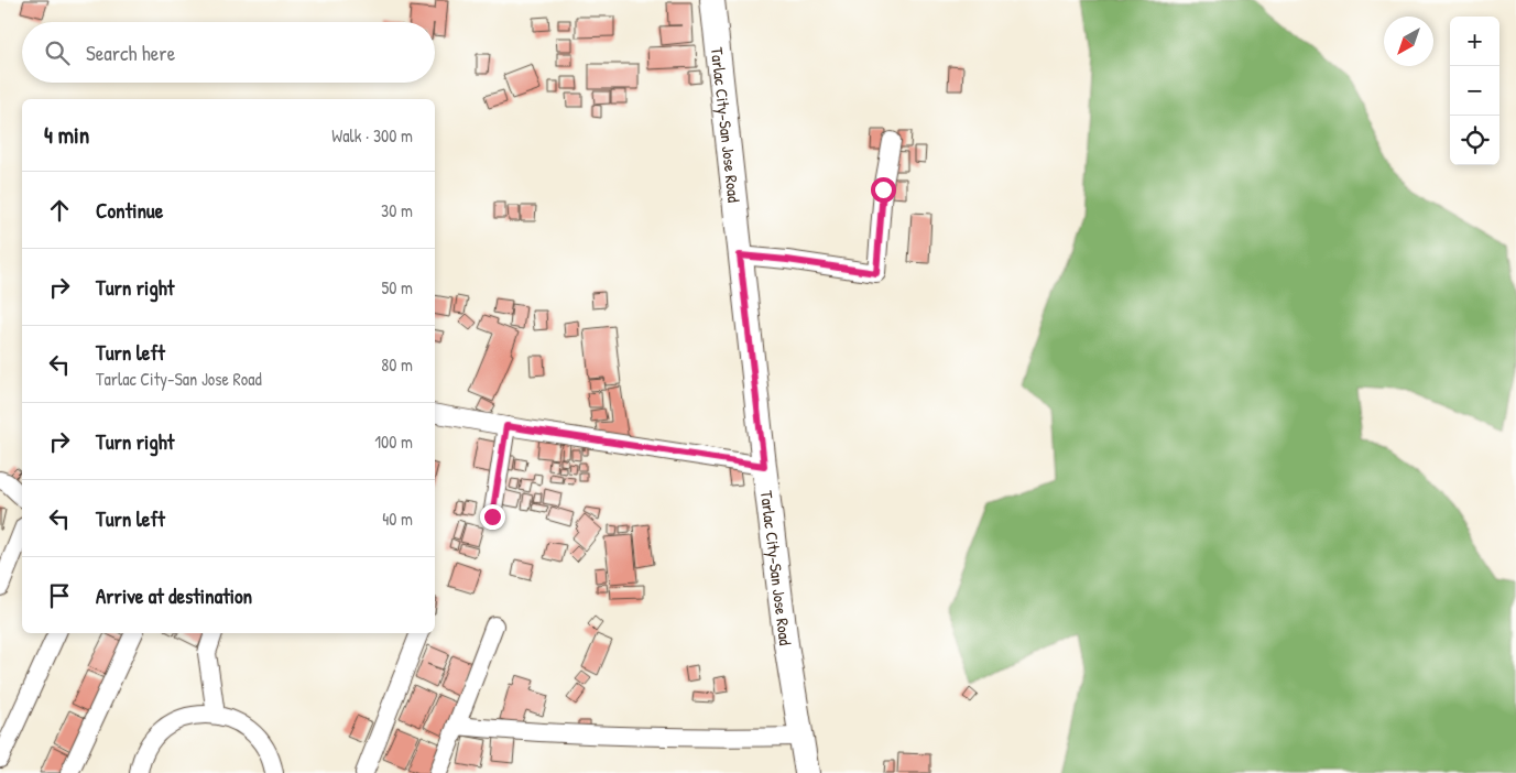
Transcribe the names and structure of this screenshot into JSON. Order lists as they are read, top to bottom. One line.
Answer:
{"streets":{"main road":["Tarlac City-San Jose Road"]},"north":"bottom left","page":{"map_buttons":["+","−"],"search":"Search here","heading":["4 min","Walk · 300 m"],"list":[["Continue","30 m"],["Turn right","50 m"],["Turn left","Tarlac City-San Jose Road","80 m"],["Turn right","100 m"],["Turn left","40 m"],"Arrive at destination"]}}
